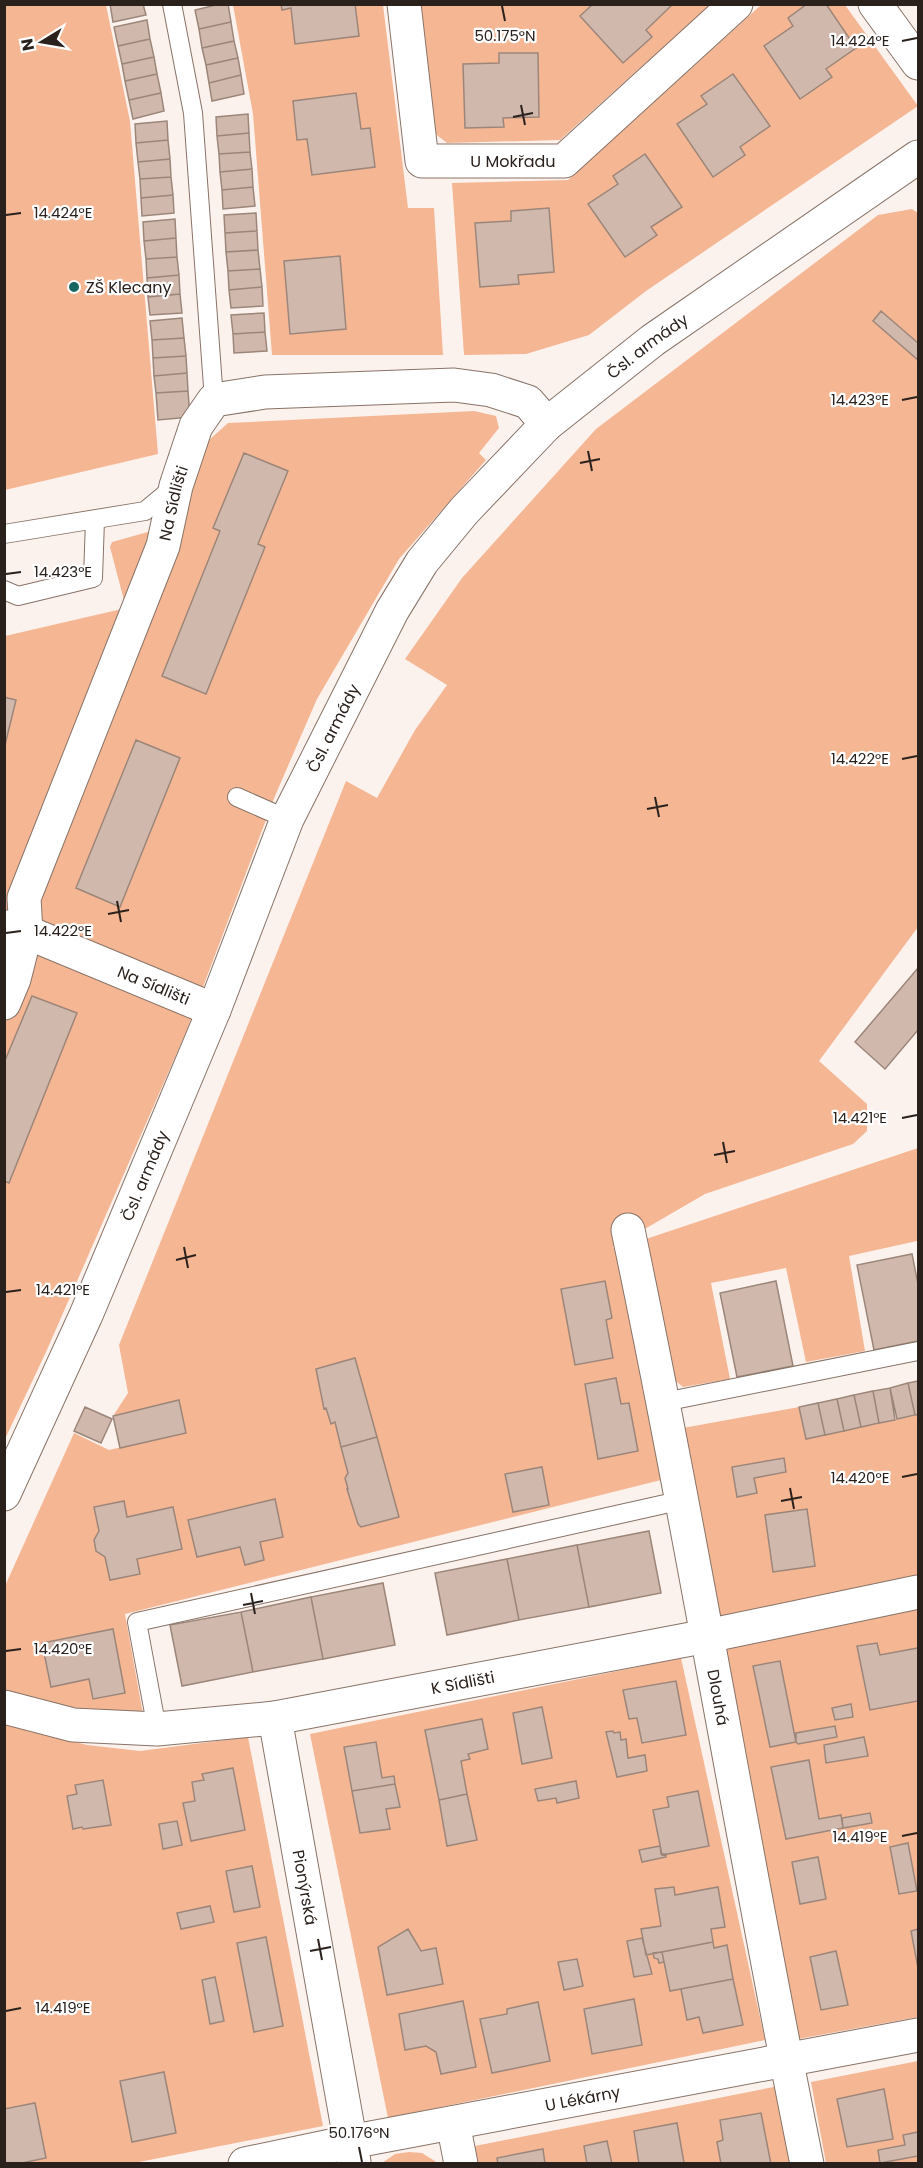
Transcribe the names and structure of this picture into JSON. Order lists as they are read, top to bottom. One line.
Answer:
{"streets":{"street":["U Mokřadu","Čsl. armády","Na Sídlišti","K Sídlišti","Dlouhá","Pionýrská","U Lékárny"]},"crossings":[["Čsl. armády","Na Sídlišti"],["K Sídlišti","Dlouhá"],["K Sídlišti","Pionýrská"],["Dlouhá","U Lékárny"],["Pionýrská","U Lékárny"]],"places":["ZŠ Klecany"],"north":"left","coordinates":["50.175°N","14.424°E","14.423°E","14.422°E","14.421°E","14.420°E","14.419°E","50.176°N"]}
